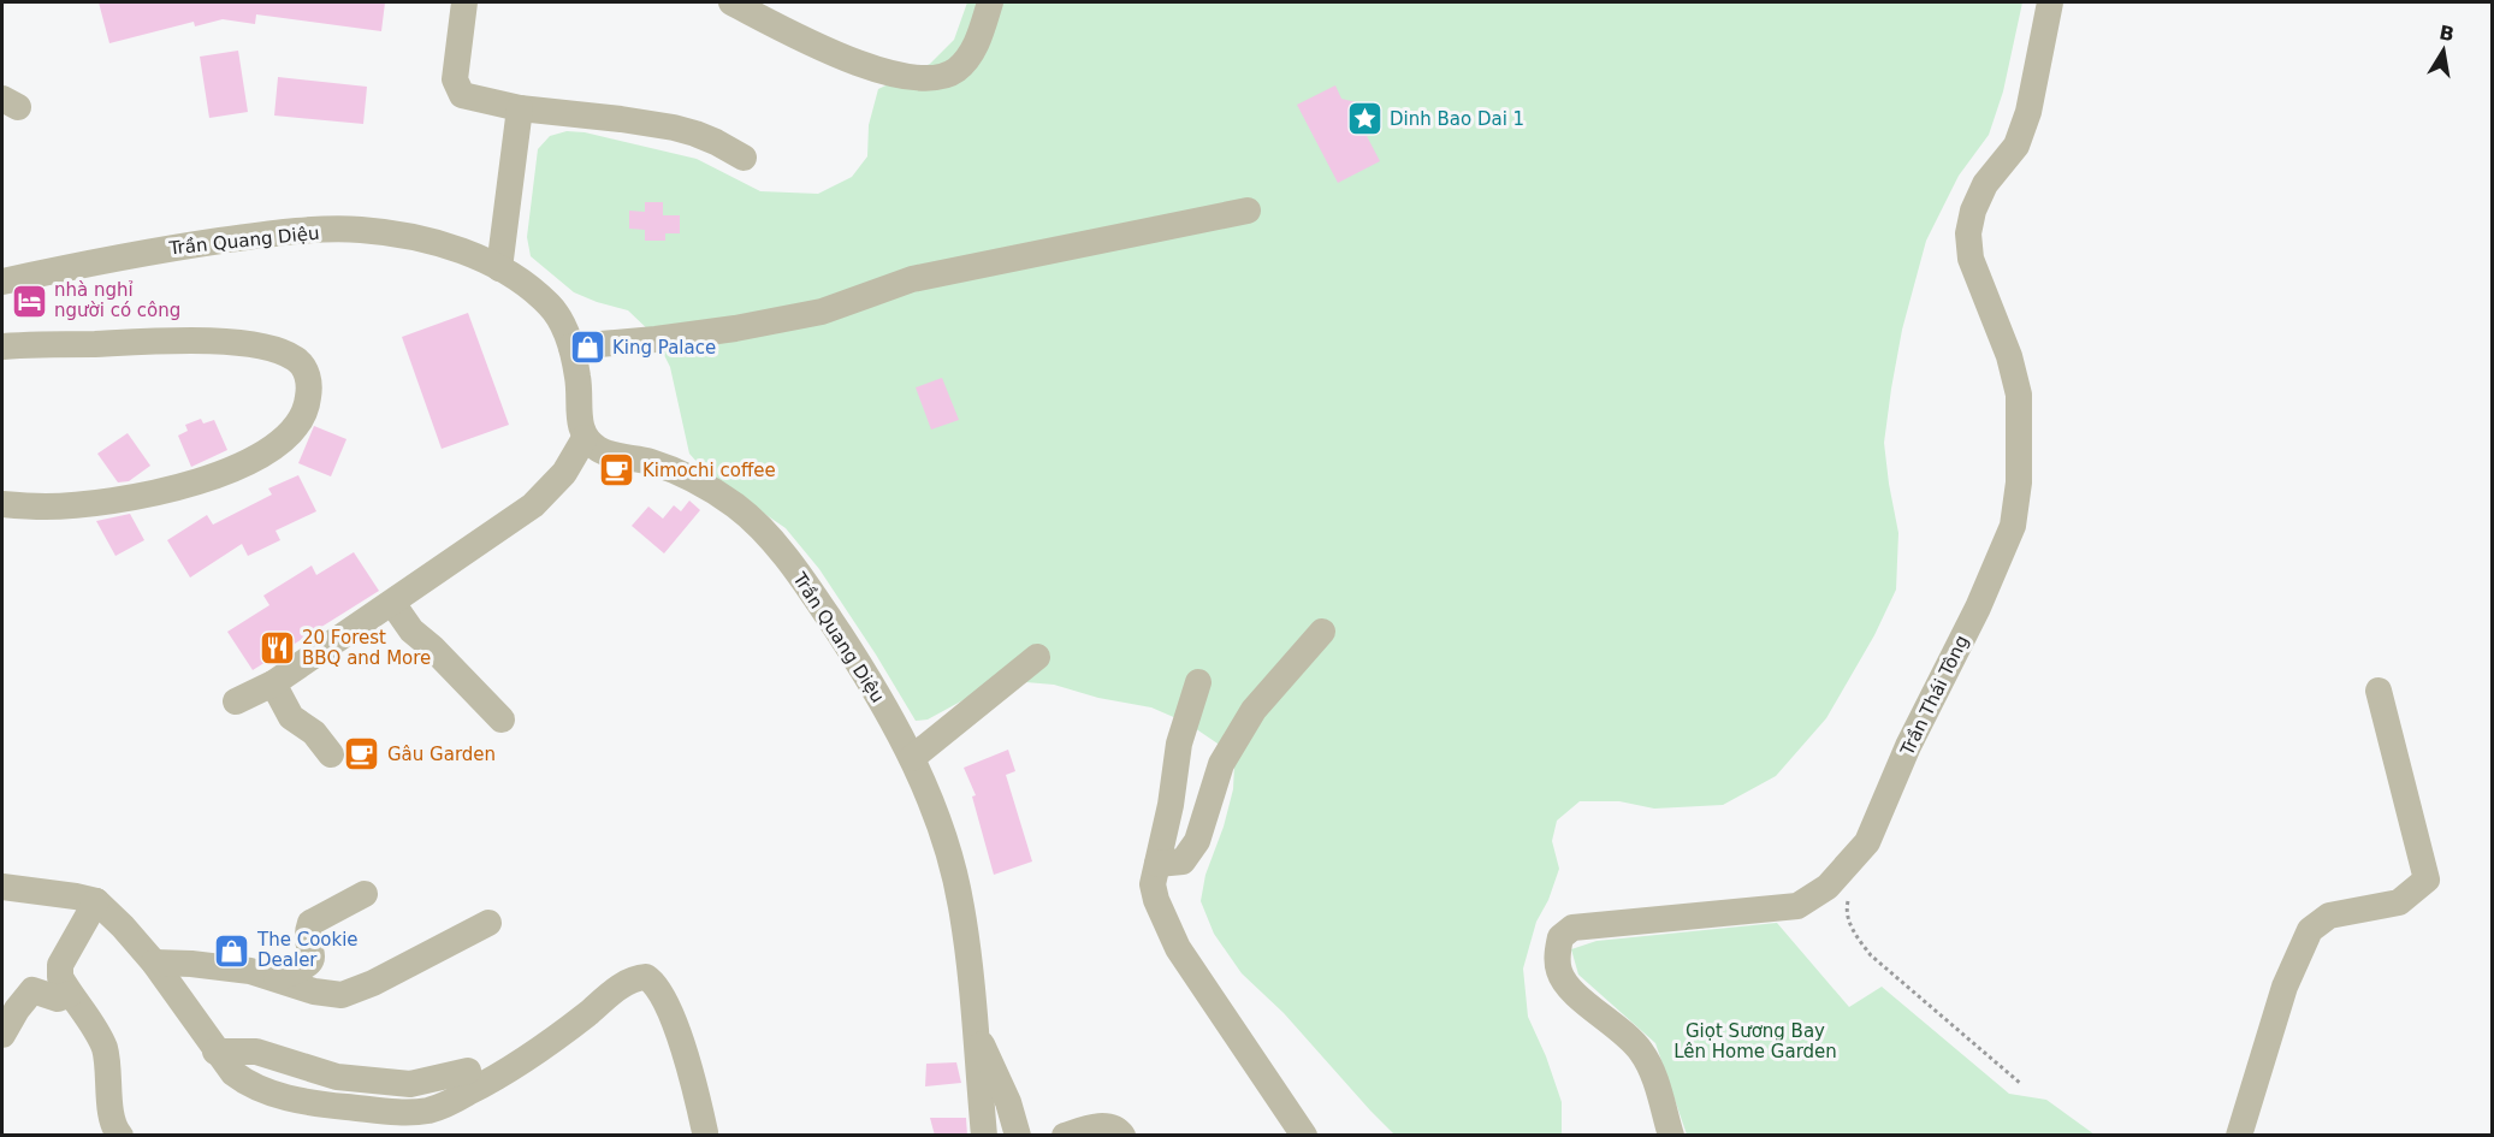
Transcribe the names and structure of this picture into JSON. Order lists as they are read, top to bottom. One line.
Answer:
{"streets":{"street":["Trần Quang Diệu","Trần Thái Tông"]},"parks":["Giọt Sương Bay Lên Home Garden"],"places":{"place":["Dinh Bao Dai 1"],"hotel":["nhà nghỉ người có công"],"shop":["King Palace","The Cookie Dealer"],"cafe":["Kimochi coffee","Gâu Garden"],"restaurant":["20 Forest BBQ and More"]},"north":"top"}
